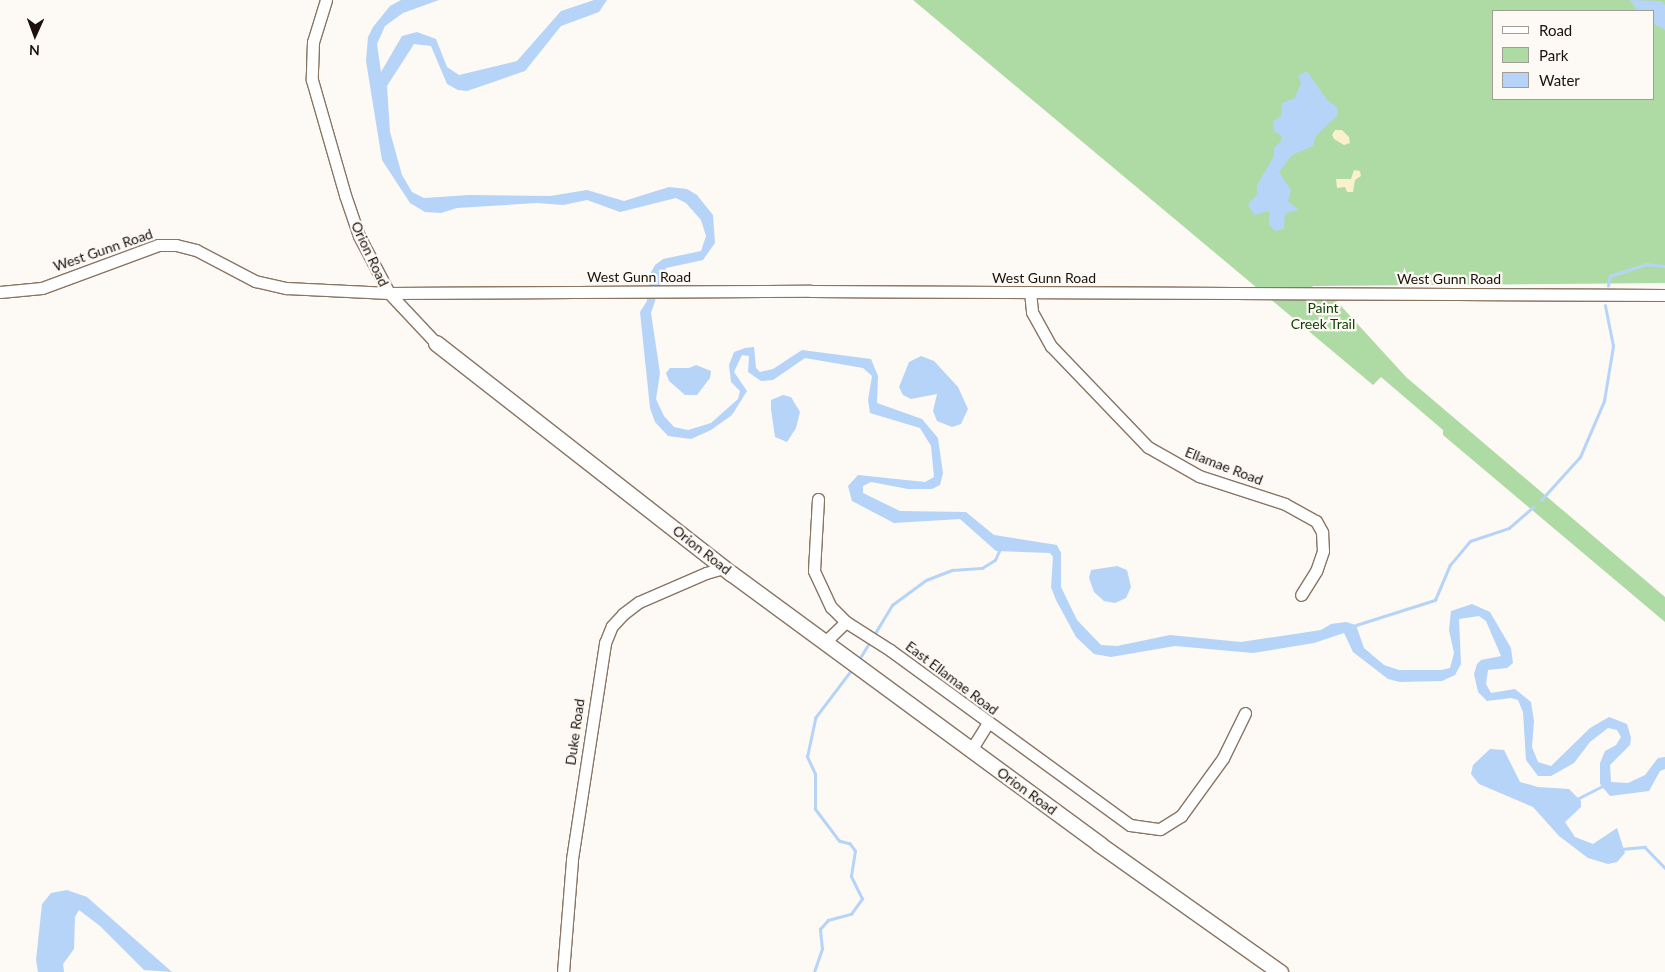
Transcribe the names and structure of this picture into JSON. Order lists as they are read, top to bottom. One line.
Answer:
{"streets":{"main road":["Orion Road"],"street":["West Gunn Road","Ellamae Road","East Ellamae Road","Duke Road"]},"crossings":[["West Gunn Road","Orion Road"],["West Gunn Road","Ellamae Road"],["Orion Road","Duke Road"]],"parks":["Paint Creek Trail"],"legend":["Road","Park","Water"],"north":"bottom"}
